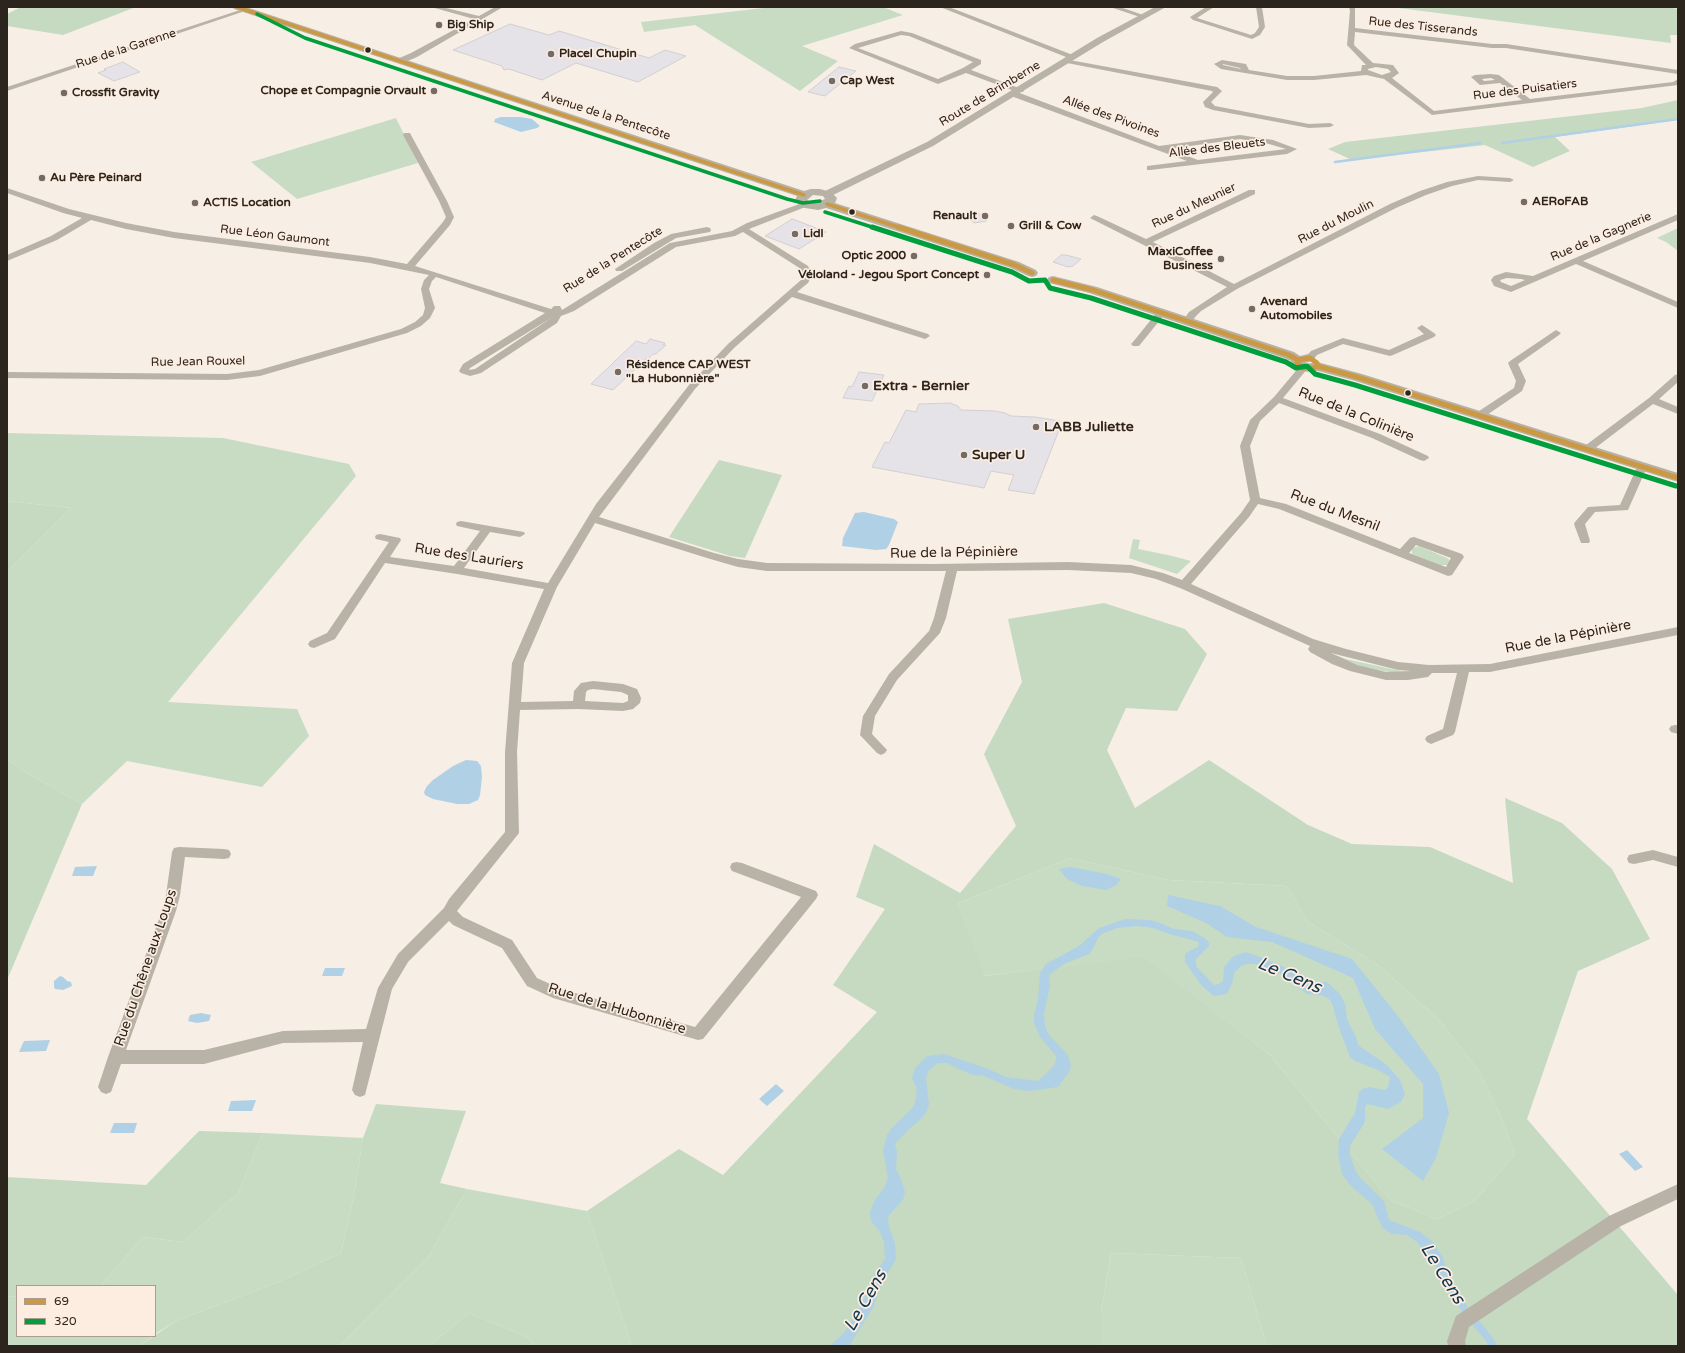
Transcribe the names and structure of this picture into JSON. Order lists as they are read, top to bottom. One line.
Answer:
{"streets":{"main road":["Avenue de la Pentecôte"],"street":["Rue des Tisserands","Rue de la Garenne","Rue des Puisatiers","Route de Brimberne","Allée des Pivoines","Allée des Bleuets","Rue du Meunier","Rue du Moulin","Rue Léon Gaumont","Rue de la Gagnerie","Rue de la Pentecôte","Rue Jean Rouxel","Rue de la Colinière","Rue du Mesnil","Rue de la Pépinière","Rue des Lauriers","Rue du Chêne aux Loups","Rue de la Hubonnière"]},"crossings":[["Rue des Tisserands","Rue des Puisatiers"],["Route de Brimberne","Avenue de la Pentecôte"],["Route de Brimberne","Allée des Pivoines"],["Avenue de la Pentecôte","Rue de la Pentecôte"],["Allée des Pivoines","Allée des Bleuets"],["Rue du Meunier","Rue du Moulin"],["Rue Léon Gaumont","Rue de la Pentecôte"],["Rue Léon Gaumont","Rue Jean Rouxel"]],"water":["Le Cens"],"places":["Big Ship","Placel Chupin","Cap West","Chope et Compagnie Orvault","Crossfit Gravity","Au Père Peinard","AERoFAB","ACTIS Location","Renault","Grill & Cow","Lidl","Optic 2000","MaxiCoffee Business","Véloland - Jegou Sport Concept","Avenard Automobiles","Résidence CAP WEST \"La Hubonnière\"","Extra - Bernier","LABB Juliette","Super U"],"lines":["transit line 69","transit line 320"],"legend":["69","320"]}
